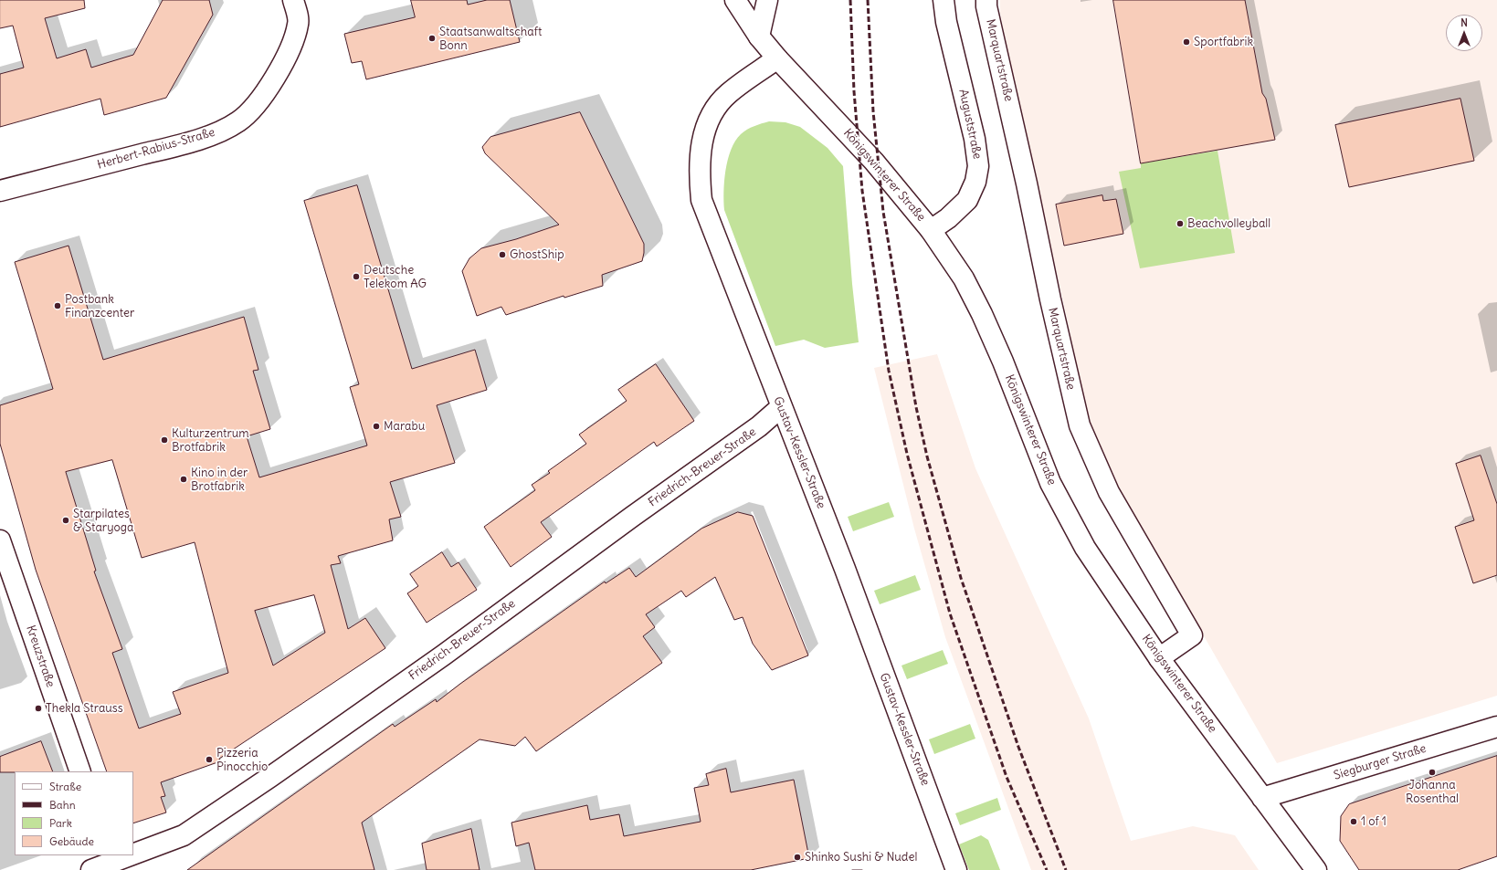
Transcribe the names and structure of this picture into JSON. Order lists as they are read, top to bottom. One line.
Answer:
{"streets":{"street":["Marquartstraße","Auguststraße","Herbert-Rabius-Straße","Königswinterer Straße","Gustav-Kessler-Straße","Friedrich-Breuer-Straße","Kreuzstraße","Siegburger Straße"]},"crossings":[["Marquartstraße","Königswinterer Straße"],["Auguststraße","Königswinterer Straße"],["Königswinterer Straße","Gustav-Kessler-Straße"],["Königswinterer Straße","Siegburger Straße"],["Gustav-Kessler-Straße","Friedrich-Breuer-Straße"]],"places":["Staatsanwaltschaft Bonn","Sportfabrik","Beachvolleyball","GhostShip","Deutsche Telekom AG","Postbank Finanzcenter","Marabu","Kulturzentrum Brotfabrik","Kino in der Brotfabrik","Starpilates & Staryoga","Thekla Strauss","Pizzeria Pinocchio","Johanna Rosenthal","1 of 1","Shinko Sushi & Nudel"],"legend":["Straße","Bahn","Park","Gebäude"],"north":"top"}
